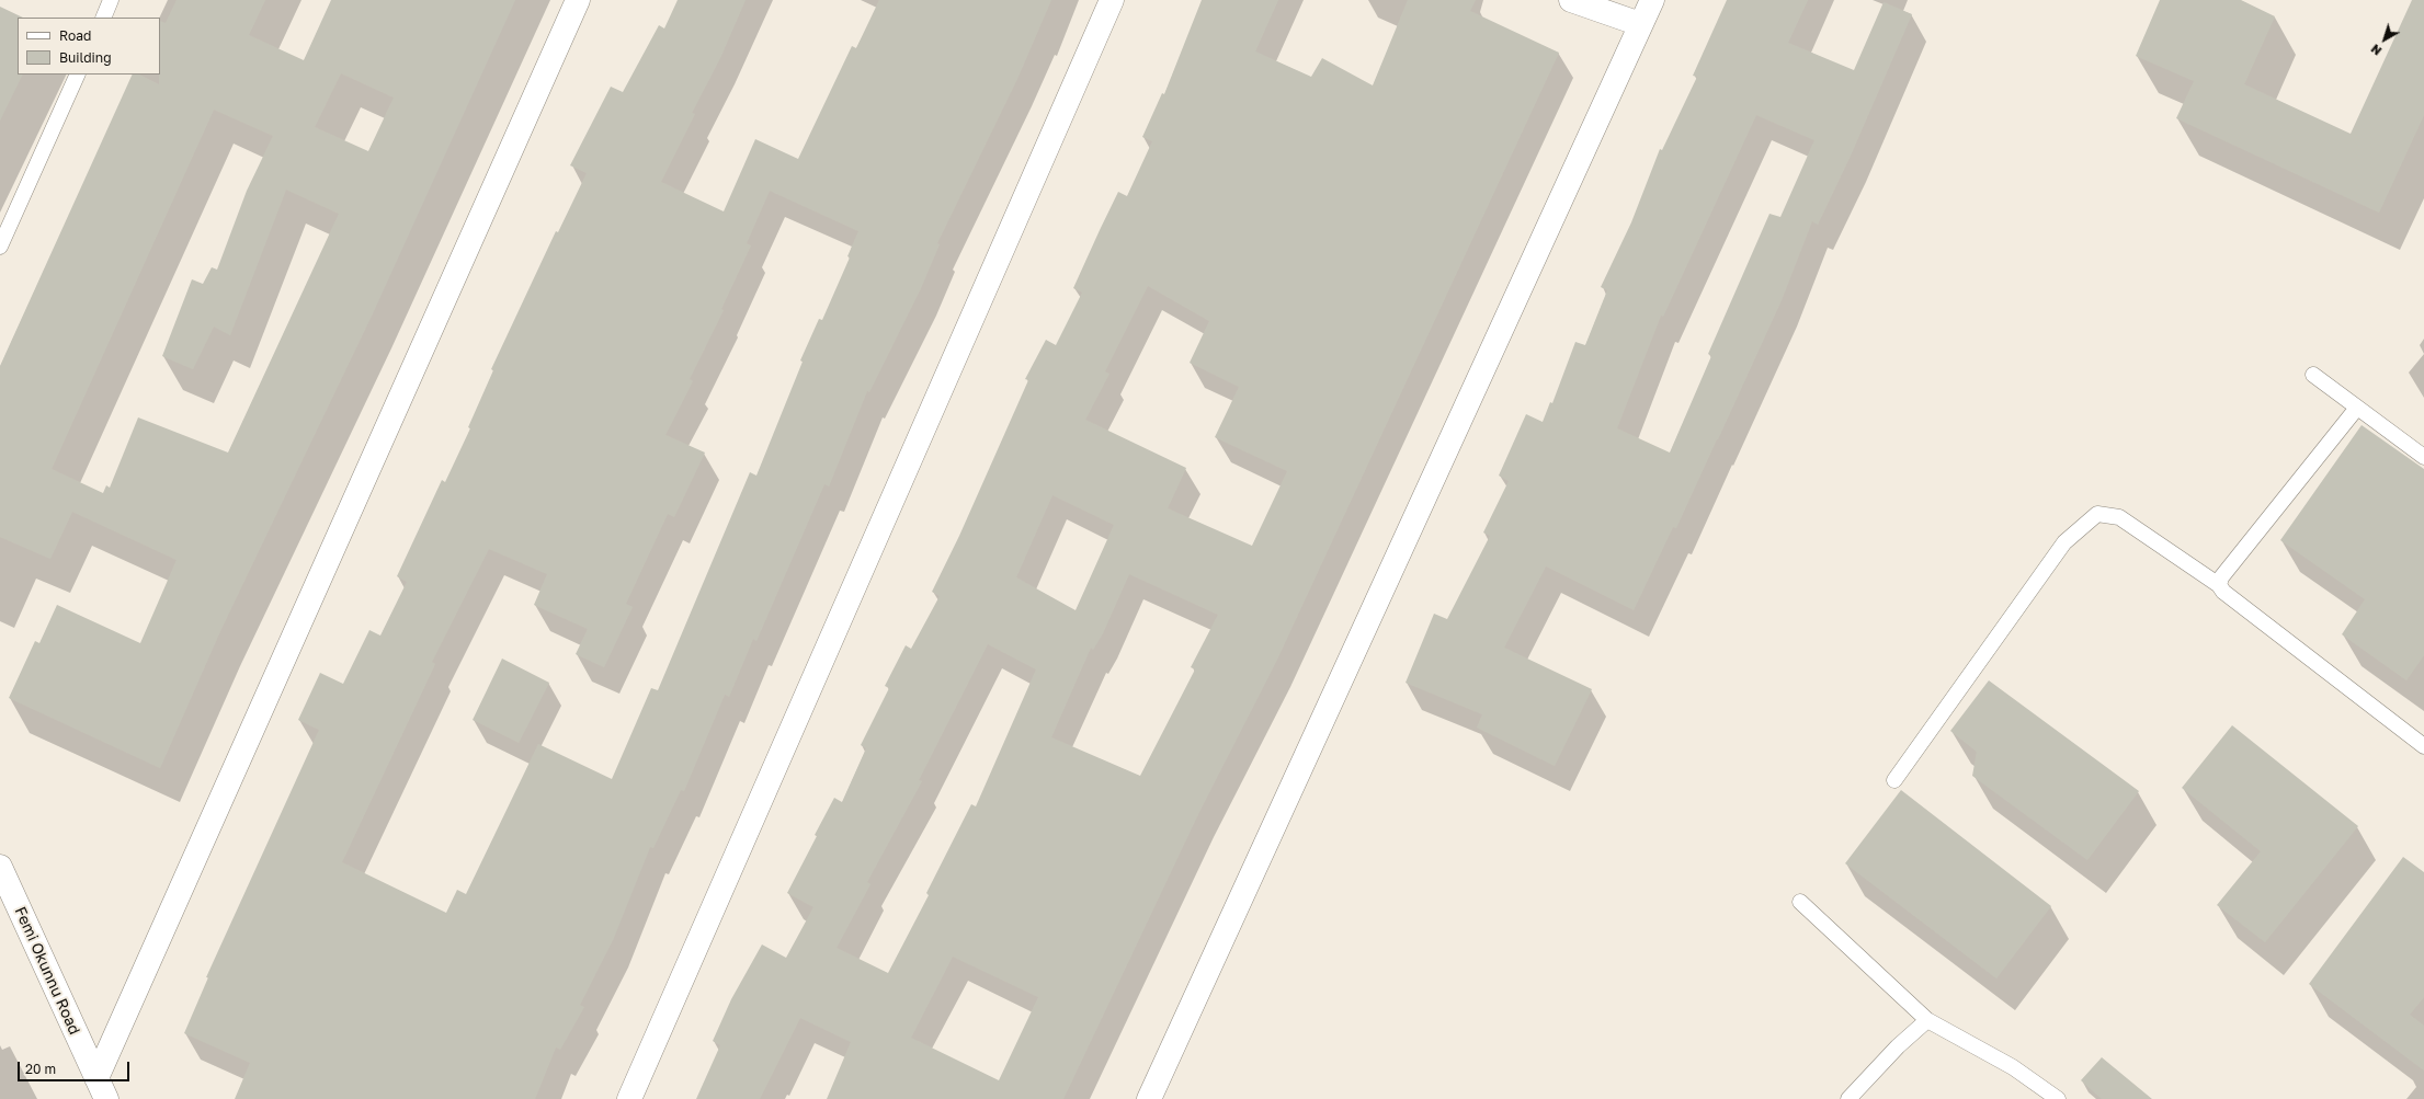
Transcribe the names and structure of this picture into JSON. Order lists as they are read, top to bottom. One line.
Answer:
{"streets":{"street":["Femi Okunnu Road"]},"legend":["Road","Building"],"scale_bar":"20 m","north":"bottom left"}
